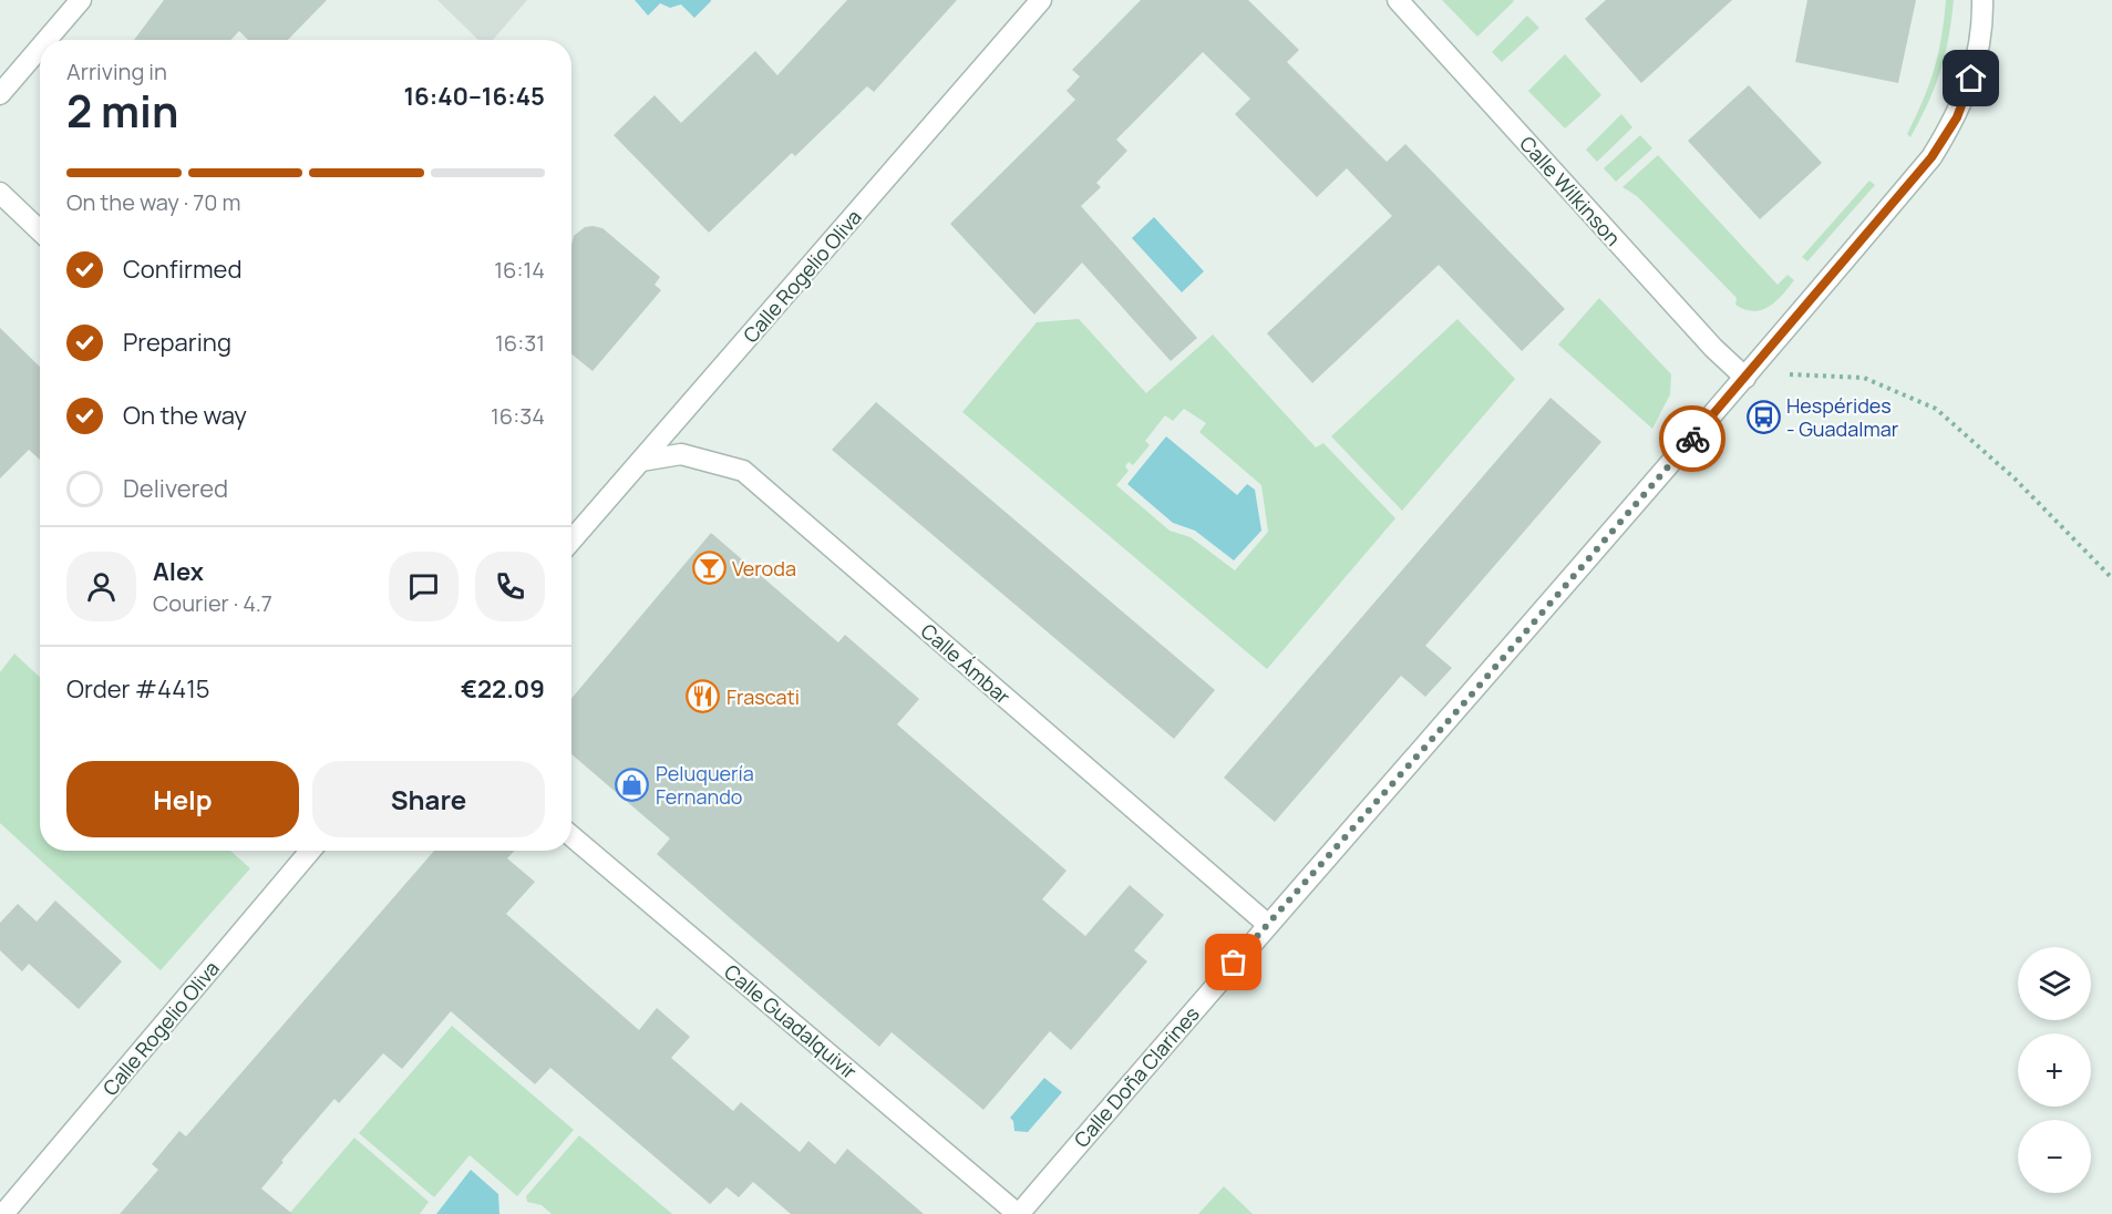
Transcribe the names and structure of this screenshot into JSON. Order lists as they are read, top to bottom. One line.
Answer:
{"streets":{"street":["Calle Wilkinson","Calle Rogelio Oliva","Calle Ámbar","Calle Guadalquivir","Calle Doña Clarines"]},"crossings":[["Calle Wilkinson","Calle Doña Clarines"],["Calle Rogelio Oliva","Calle Ámbar"],["Calle Ámbar","Calle Doña Clarines"],["Calle Guadalquivir","Calle Doña Clarines"]],"places":{"bus stop":["Hespérides - Guadalmar"],"bar":["Veroda"],"restaurant":["Frascati"],"shop":["Peluquería Fernando"]},"page":{"heading":["2 min","Arriving in","16:40–16:45"],"panel":["Alex","Courier · 4.7","Order #4415","€22.09"],"bar":"On the way · 70 m","list":[["Confirmed","16:14"],["Preparing","16:31"],["On the way","16:34"],"Delivered"],"buttons":["Help","Share"],"map_buttons":["+","−"]}}
